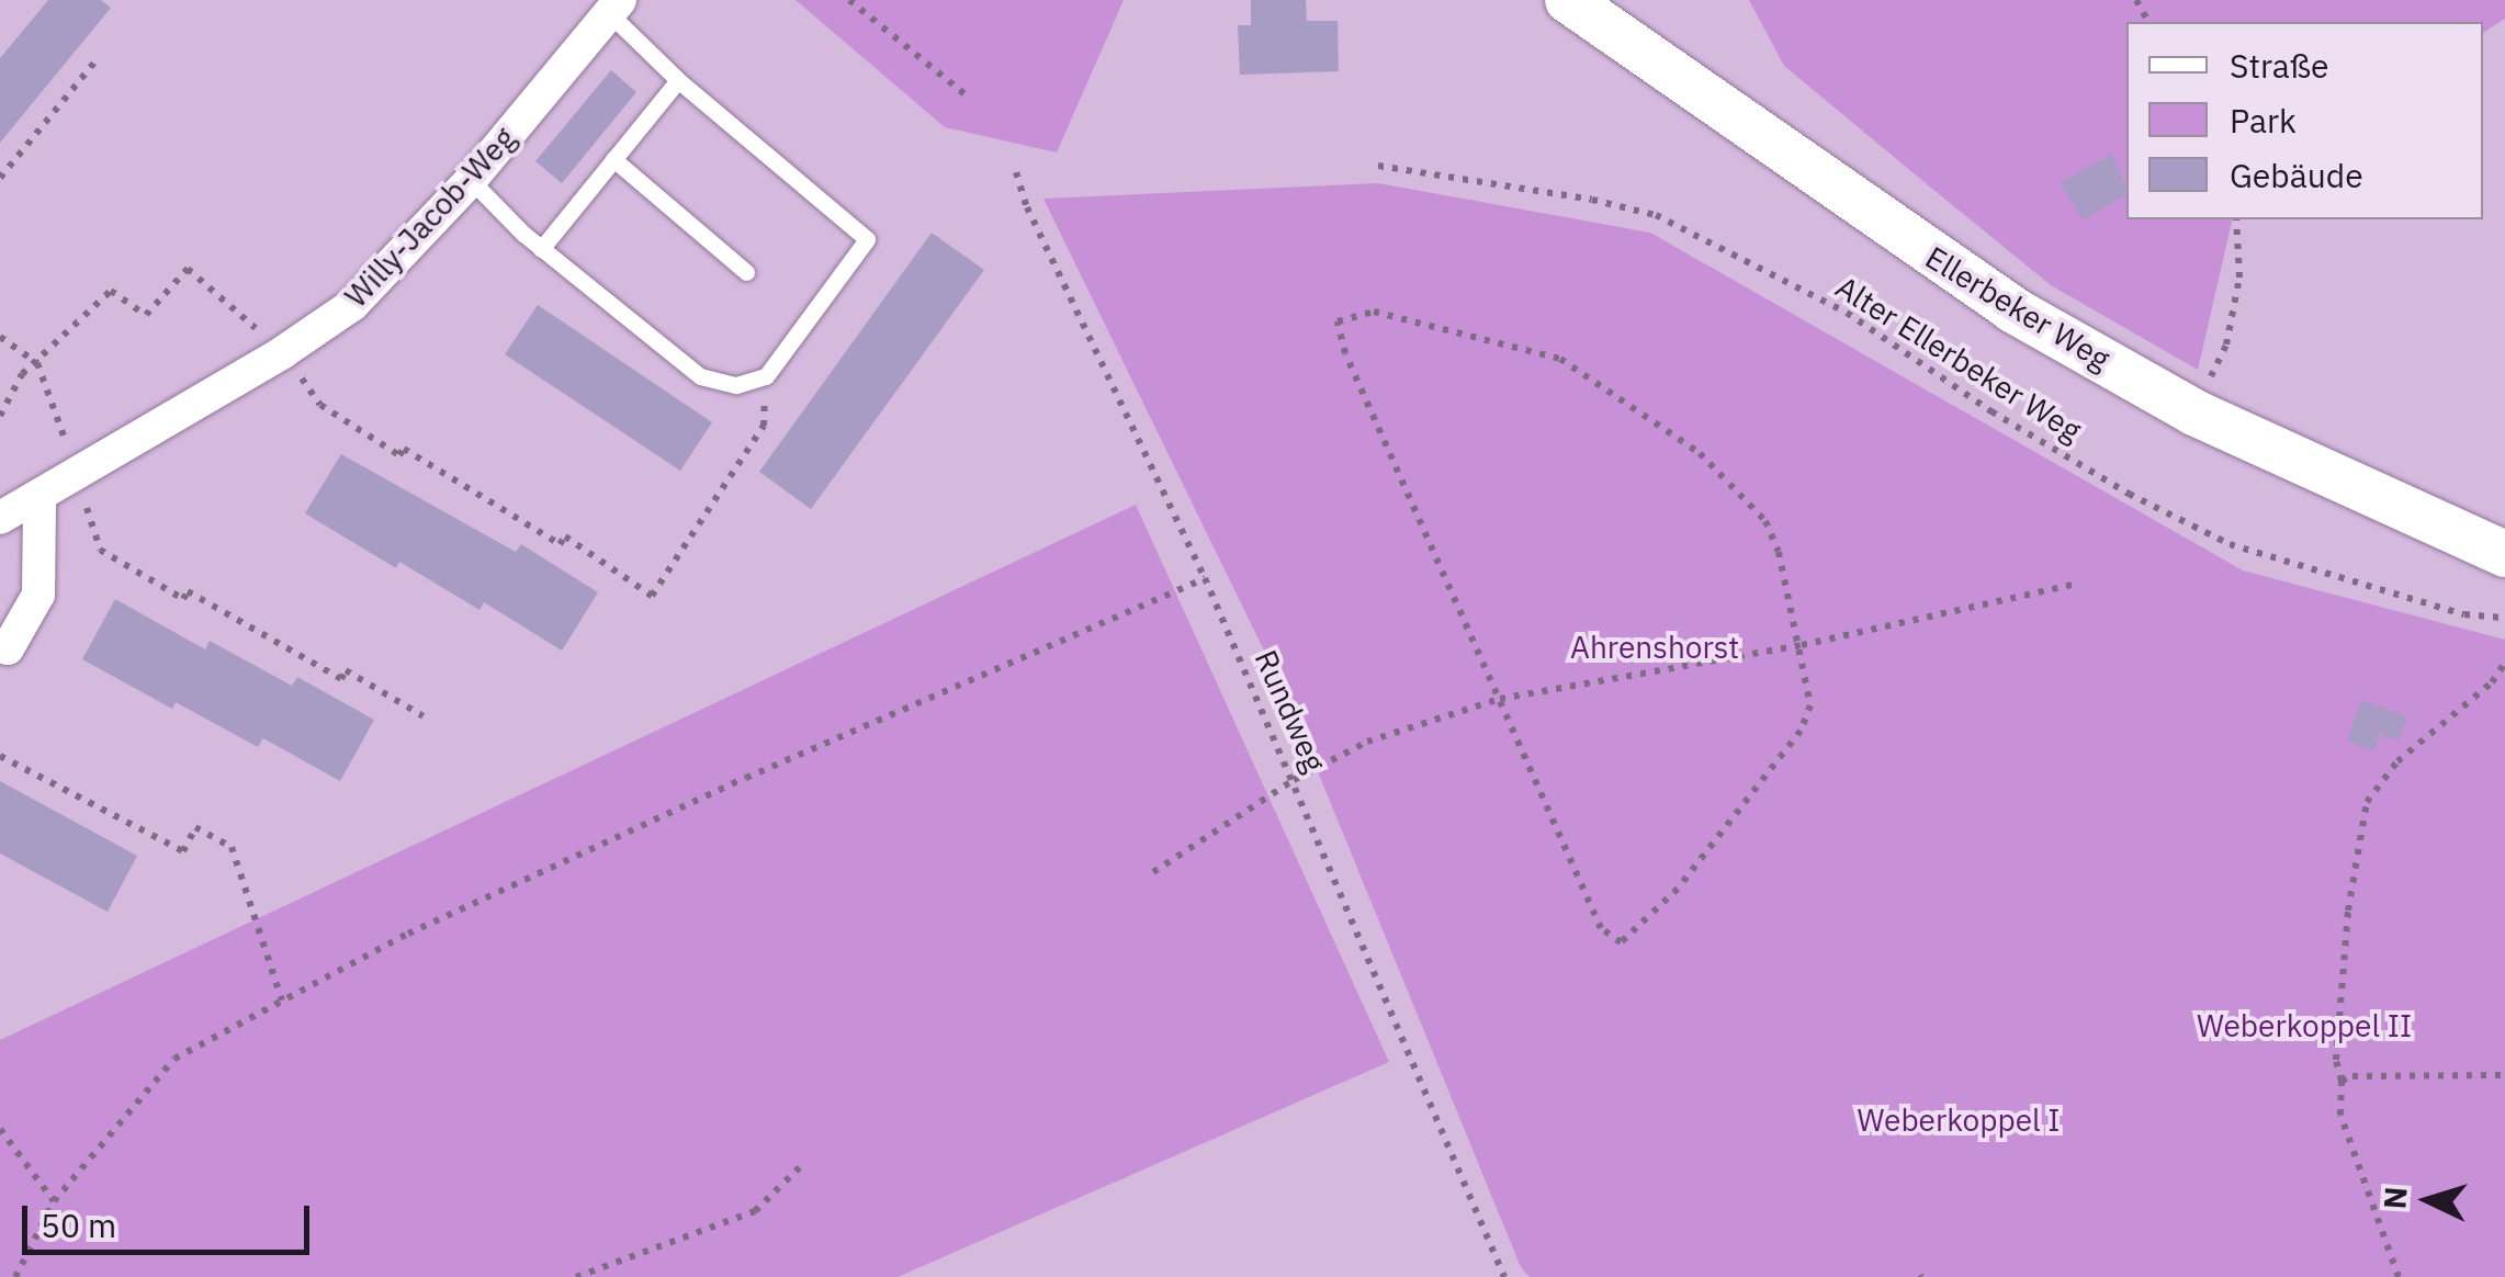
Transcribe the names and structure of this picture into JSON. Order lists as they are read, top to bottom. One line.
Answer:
{"streets":{"street":["Willy-Jacob-Weg","Ellerbeker Weg"],"path":["Alter Ellerbeker Weg","Rundweg"]},"parks":["Ahrenshorst","Weberkoppel II","Weberkoppel I"],"legend":["Straße","Park","Gebäude"],"scale_bar":"50 m","north":"left"}
